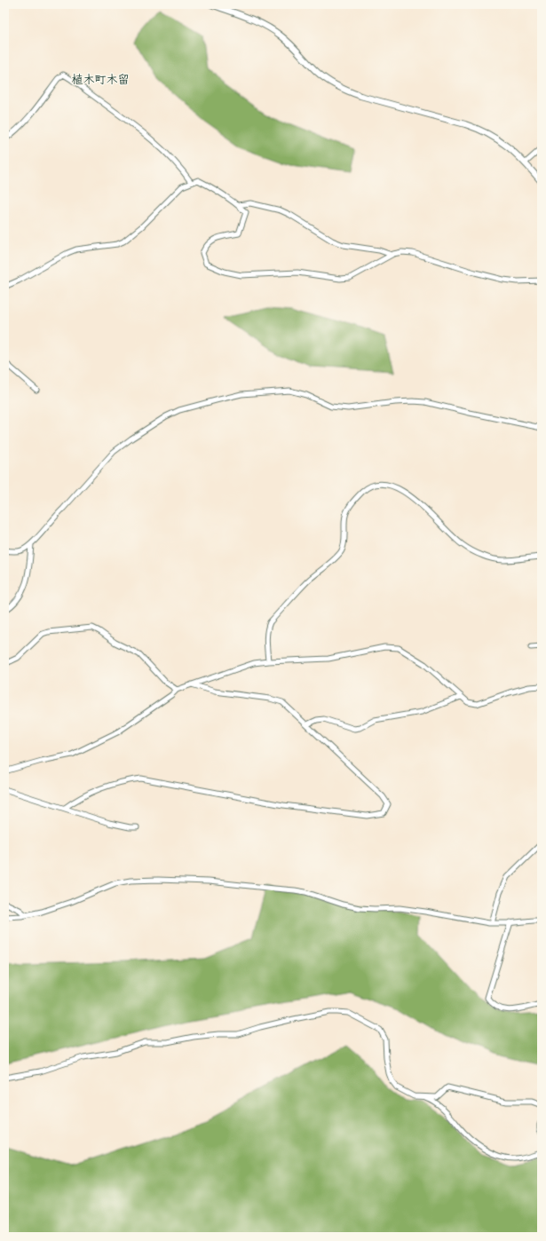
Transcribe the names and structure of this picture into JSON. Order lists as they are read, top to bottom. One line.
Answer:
{"districts":["植木町木留"]}
